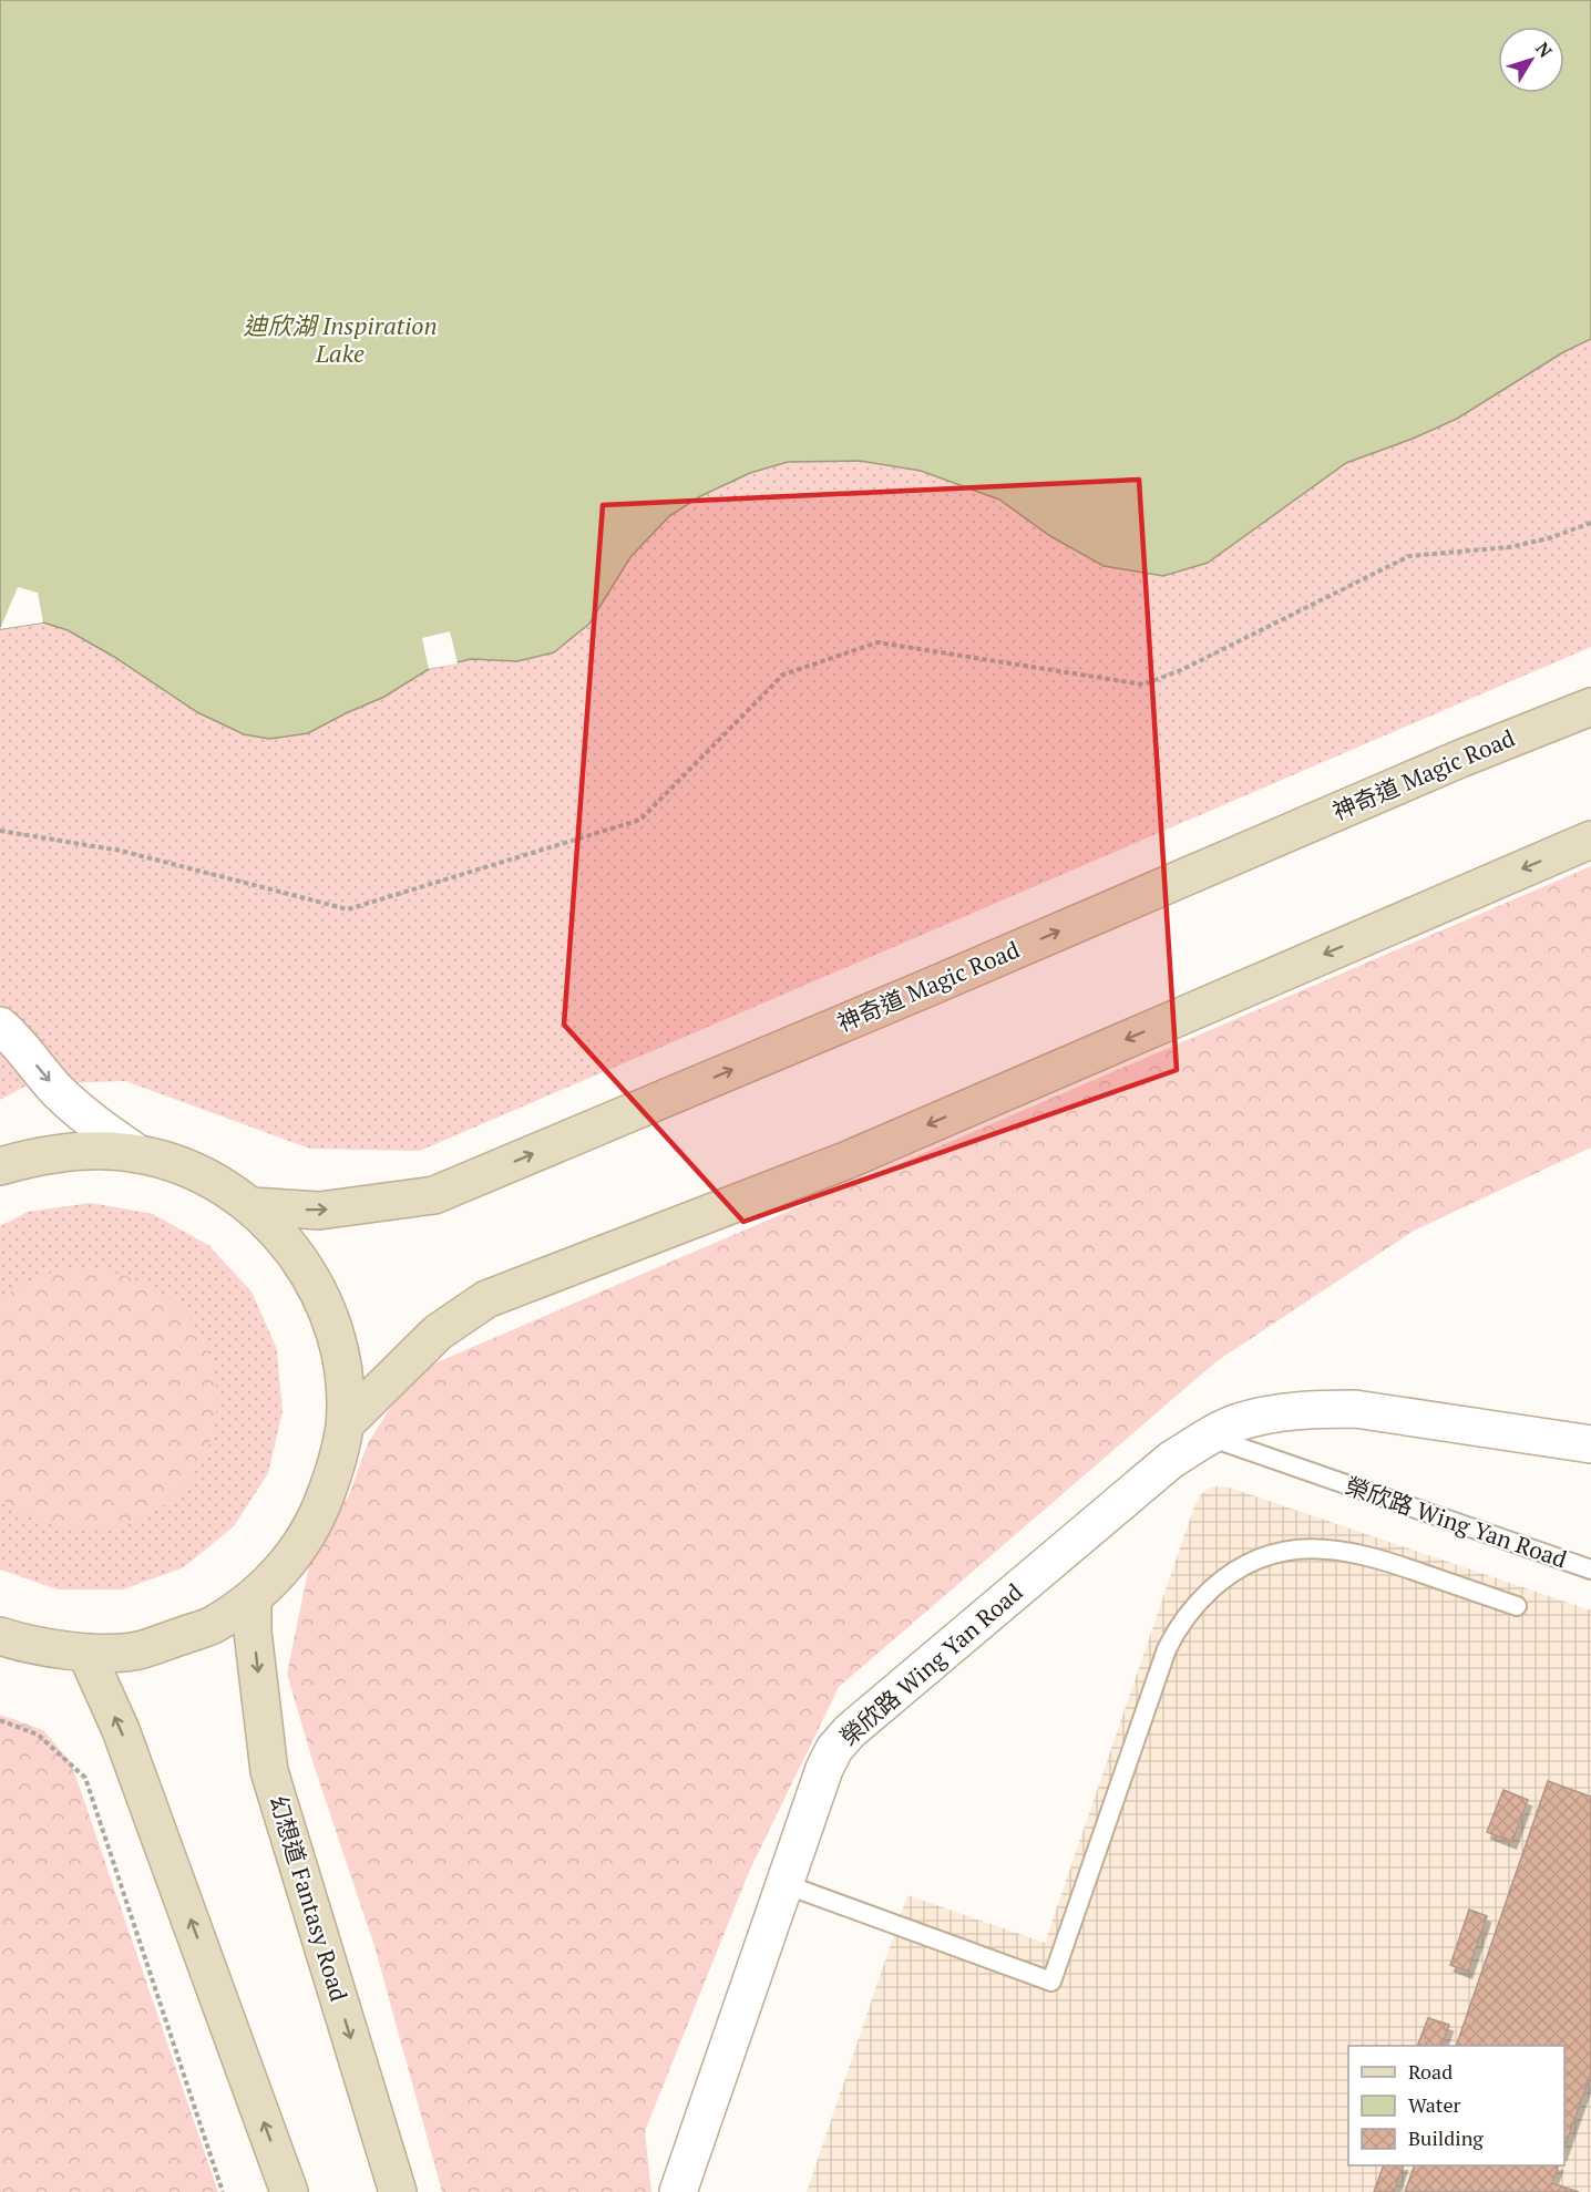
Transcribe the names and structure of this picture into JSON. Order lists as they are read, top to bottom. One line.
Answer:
{"streets":{"main road":["神奇道 Magic Road","幻想道 Fantasy Road"],"street":["榮欣路 Wing Yan Road"]},"water":["迪欣湖 Inspiration Lake"],"legend":["Road","Water","Building"],"north":"top right"}
